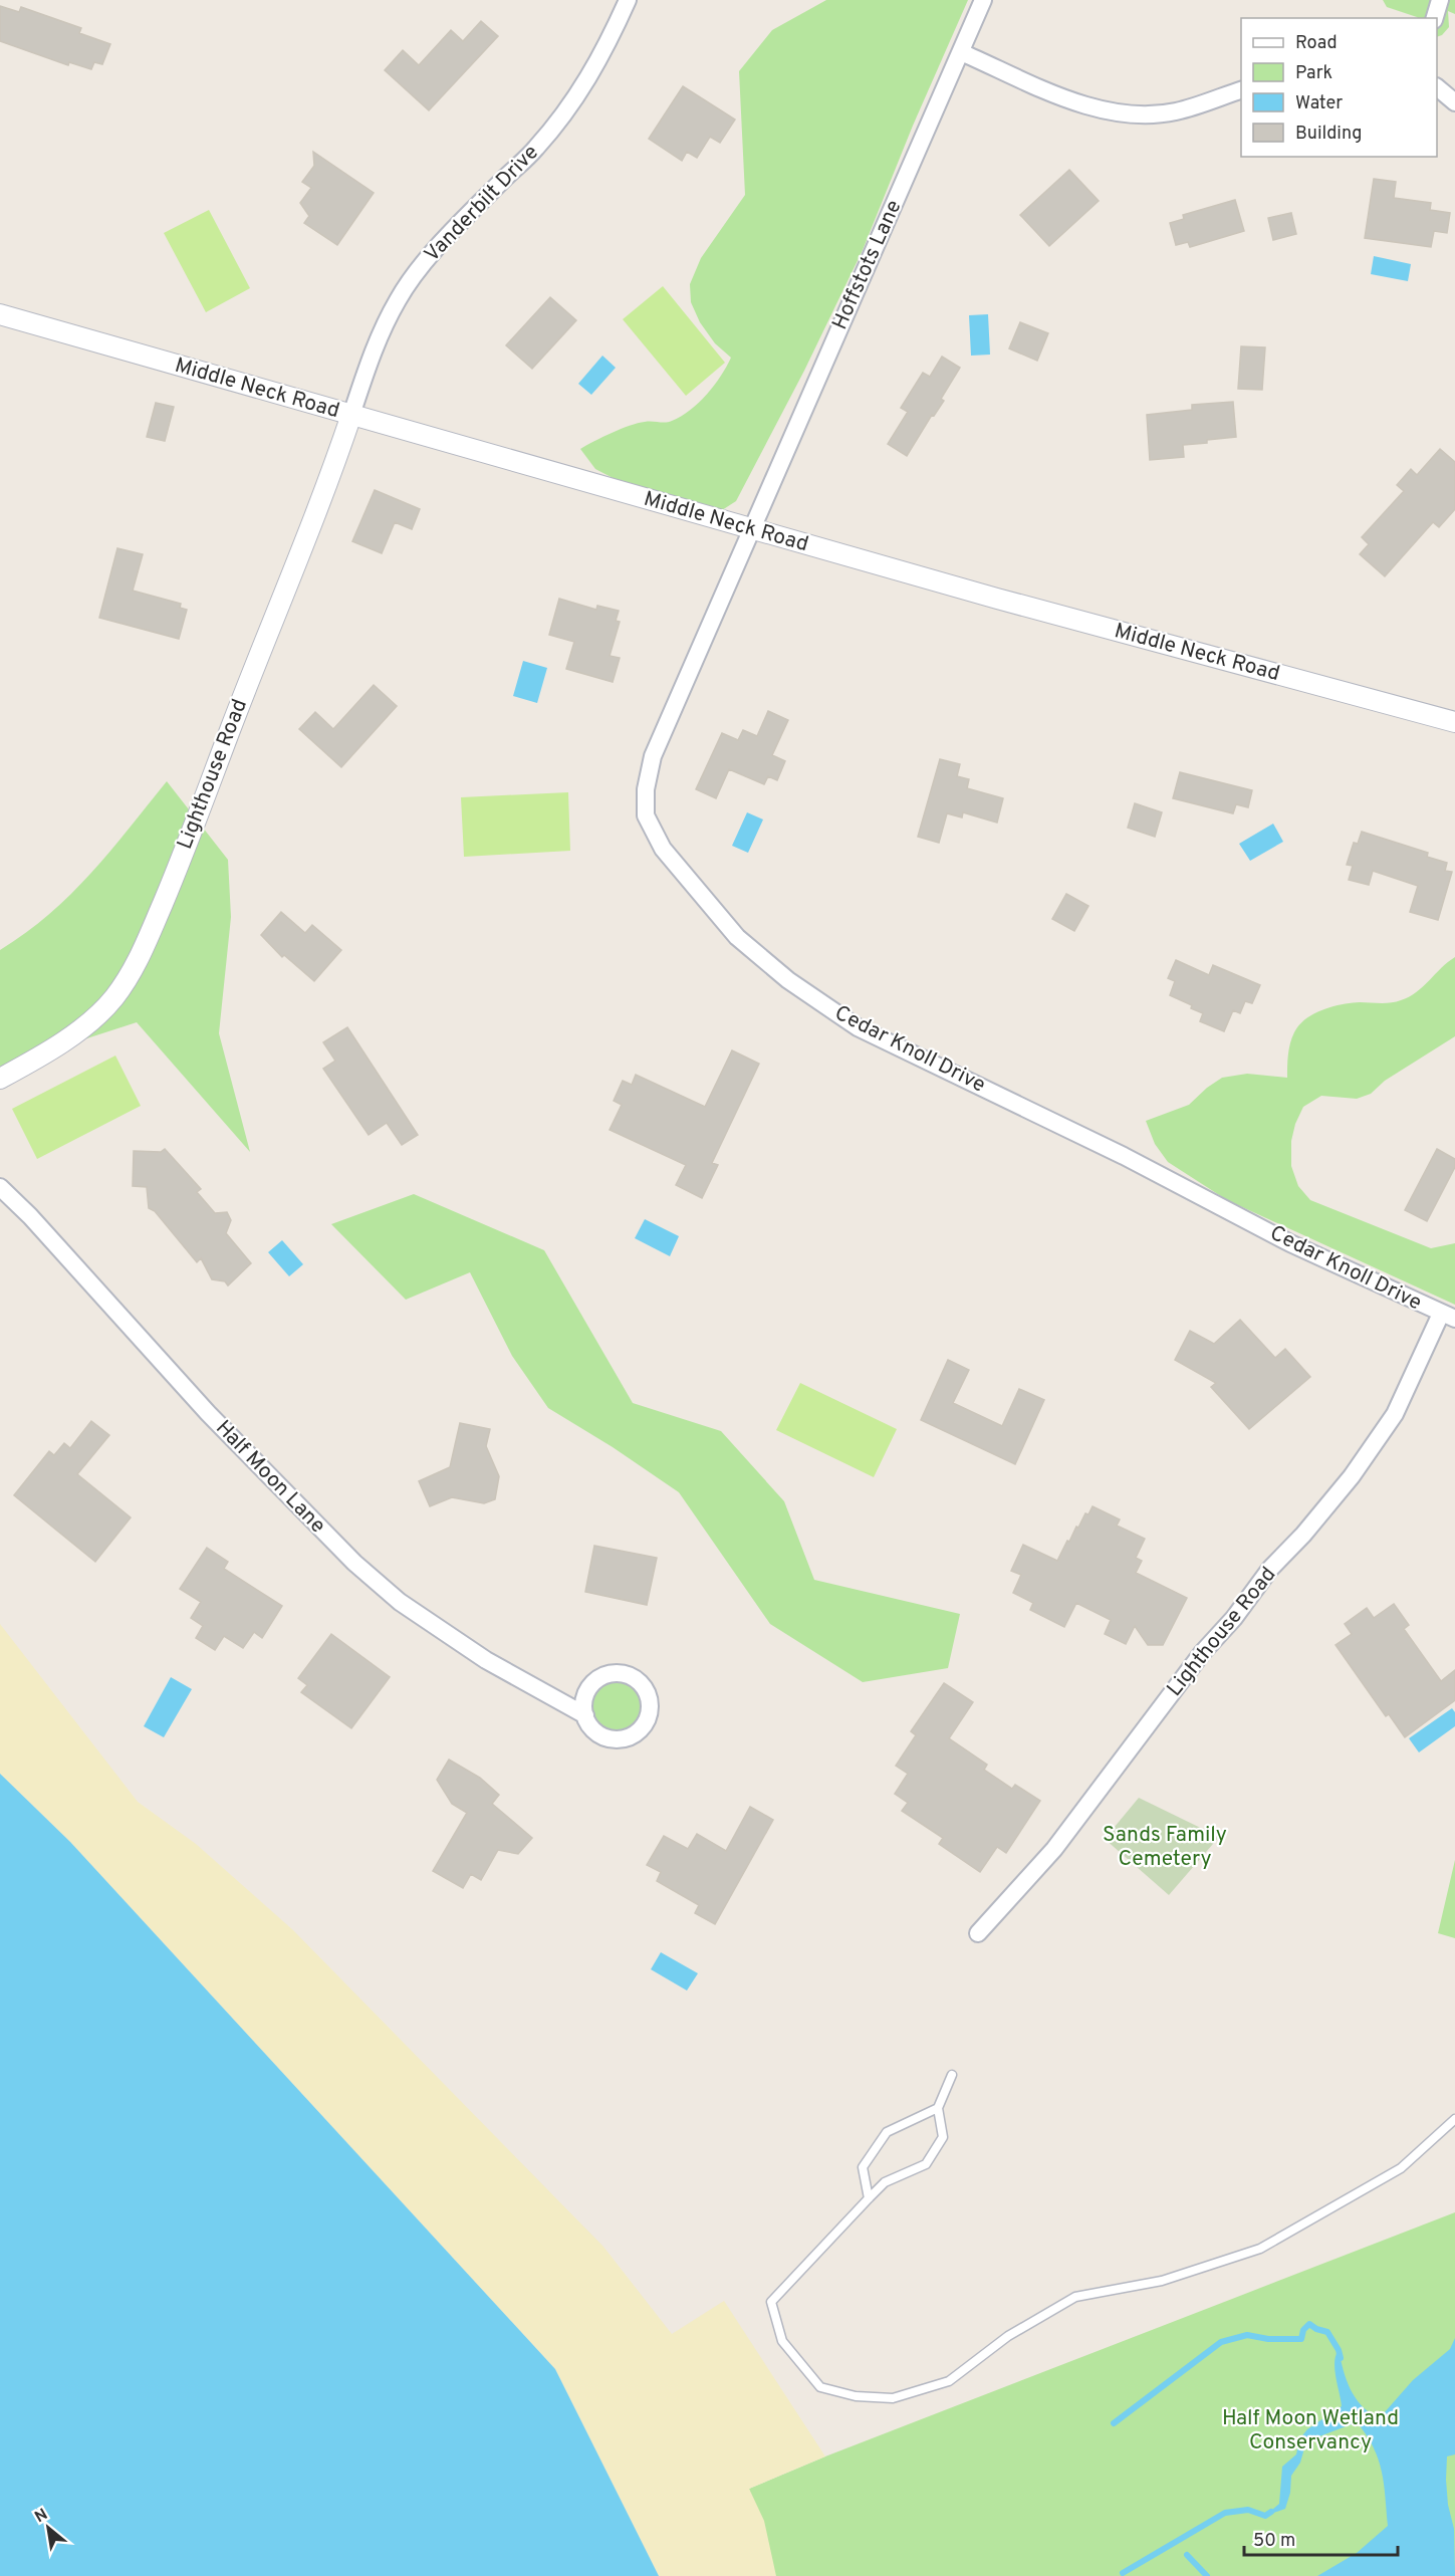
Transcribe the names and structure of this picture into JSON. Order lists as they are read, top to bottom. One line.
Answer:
{"streets":{"street":["Vanderbilt Drive","Hoffstots Lane","Middle Neck Road","Lighthouse Road","Cedar Knoll Drive","Half Moon Lane"]},"crossings":[["Vanderbilt Drive","Middle Neck Road"],["Vanderbilt Drive","Lighthouse Road"],["Hoffstots Lane","Middle Neck Road"],["Hoffstots Lane","Cedar Knoll Drive"],["Middle Neck Road","Lighthouse Road"],["Middle Neck Road","Cedar Knoll Drive"],["Lighthouse Road","Cedar Knoll Drive"]],"parks":["Sands Family Cemetery","Half Moon Wetland Conservancy"],"legend":["Road","Park","Water","Building"],"scale_bar":"50 m","north":"top left"}
